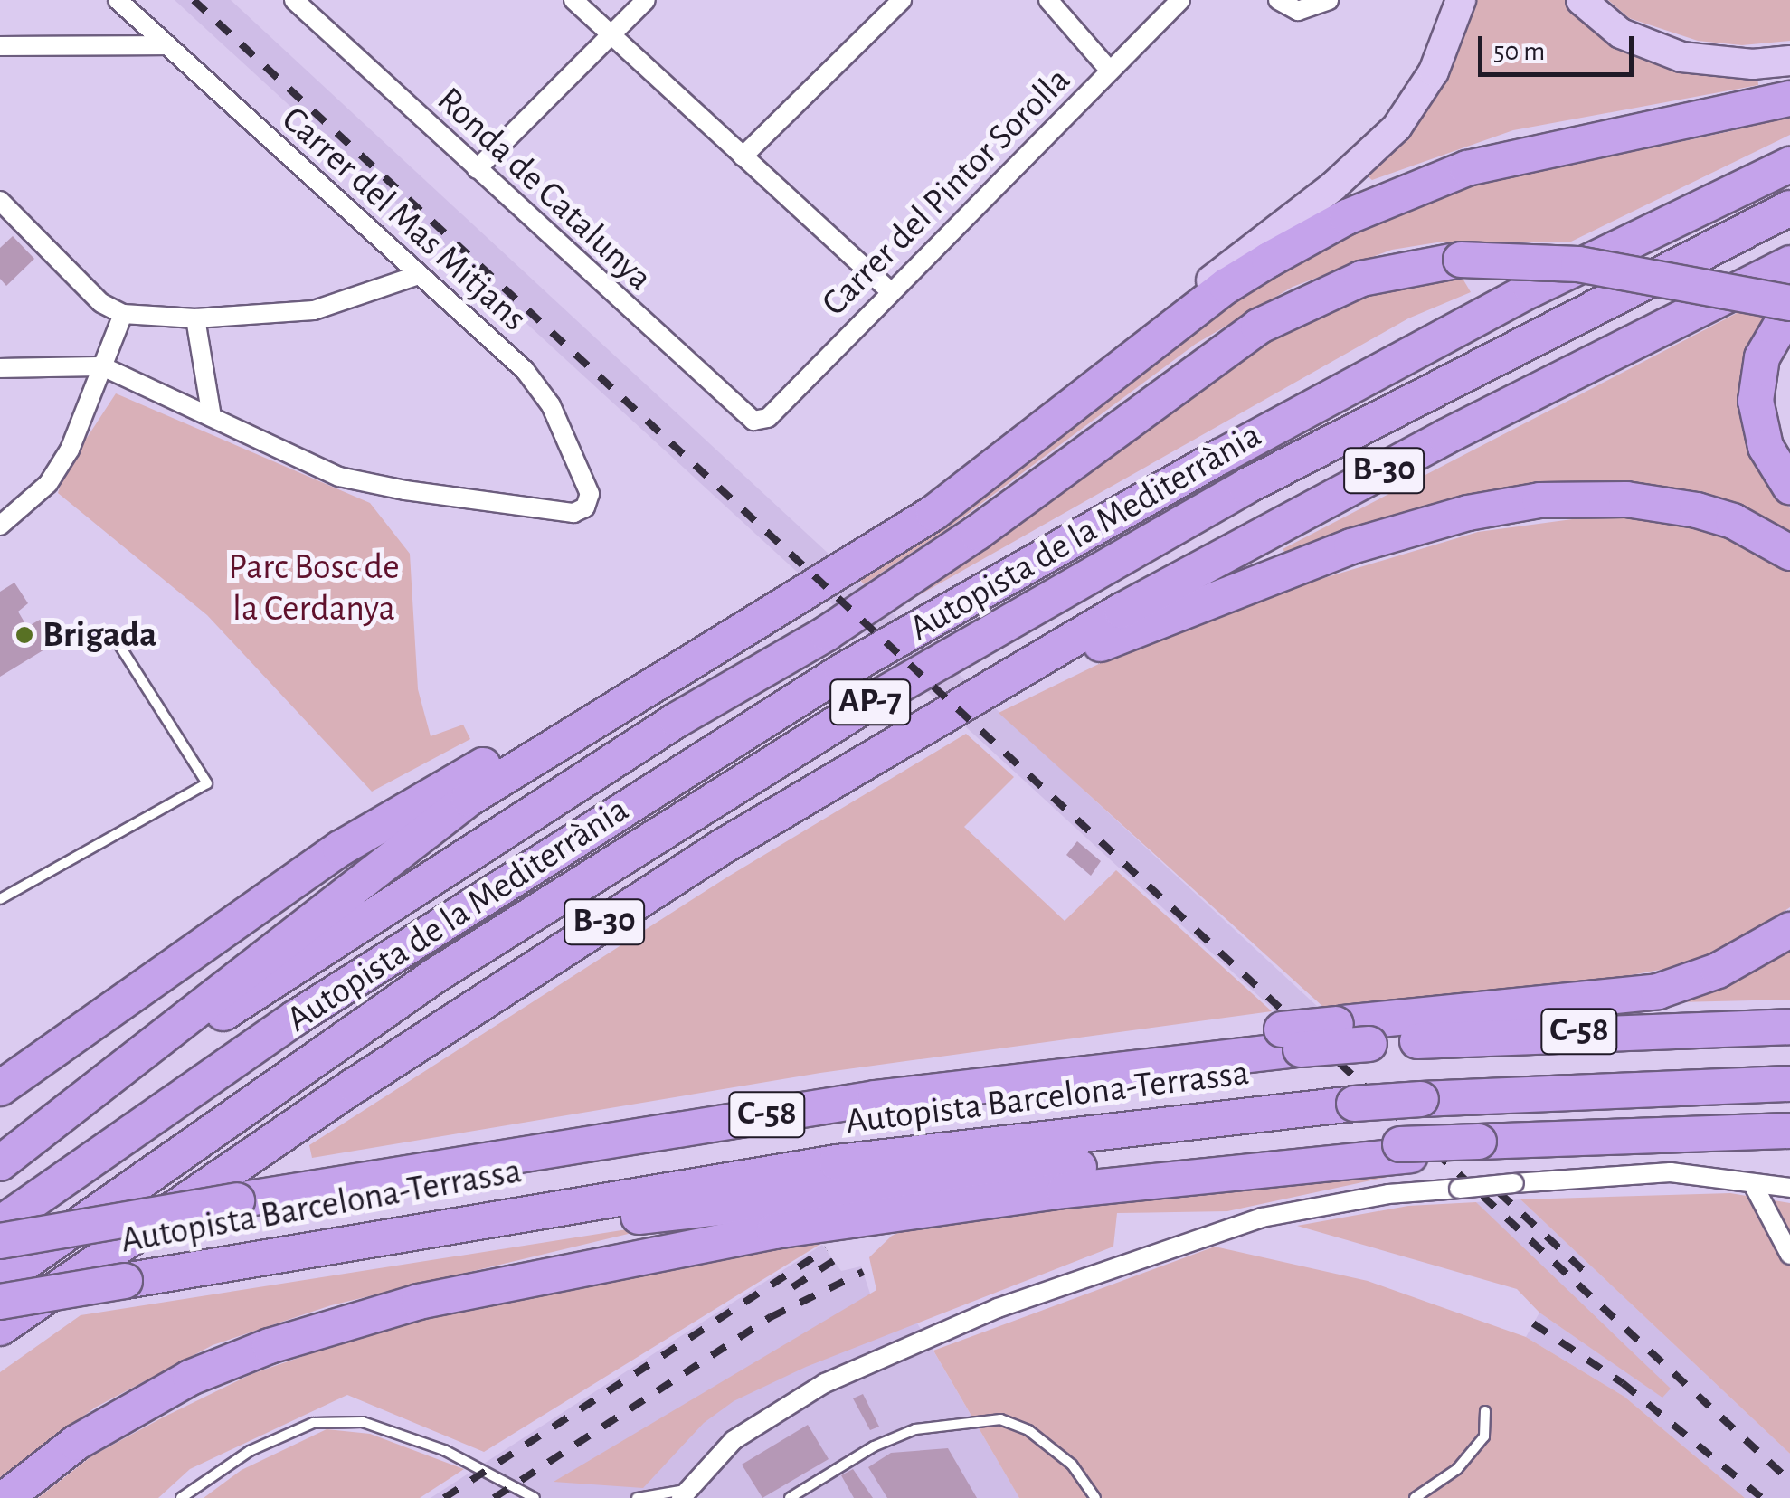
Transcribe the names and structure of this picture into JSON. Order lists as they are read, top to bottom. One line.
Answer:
{"streets":{"highway":["B-30","Autopista de la Mediterrània","AP-7","C-58","Autopista Barcelona-Terrassa"],"street":["Ronda de Catalunya","Carrer del Pintor Sorolla","Carrer del Mas Mitjans"]},"crossings":[["Ronda de Catalunya","Carrer del Pintor Sorolla"],["B-30","Autopista Barcelona-Terrassa"]],"parks":["Parc Bosc de la Cerdanya"],"places":["Brigada"],"scale_bar":"50 m"}
